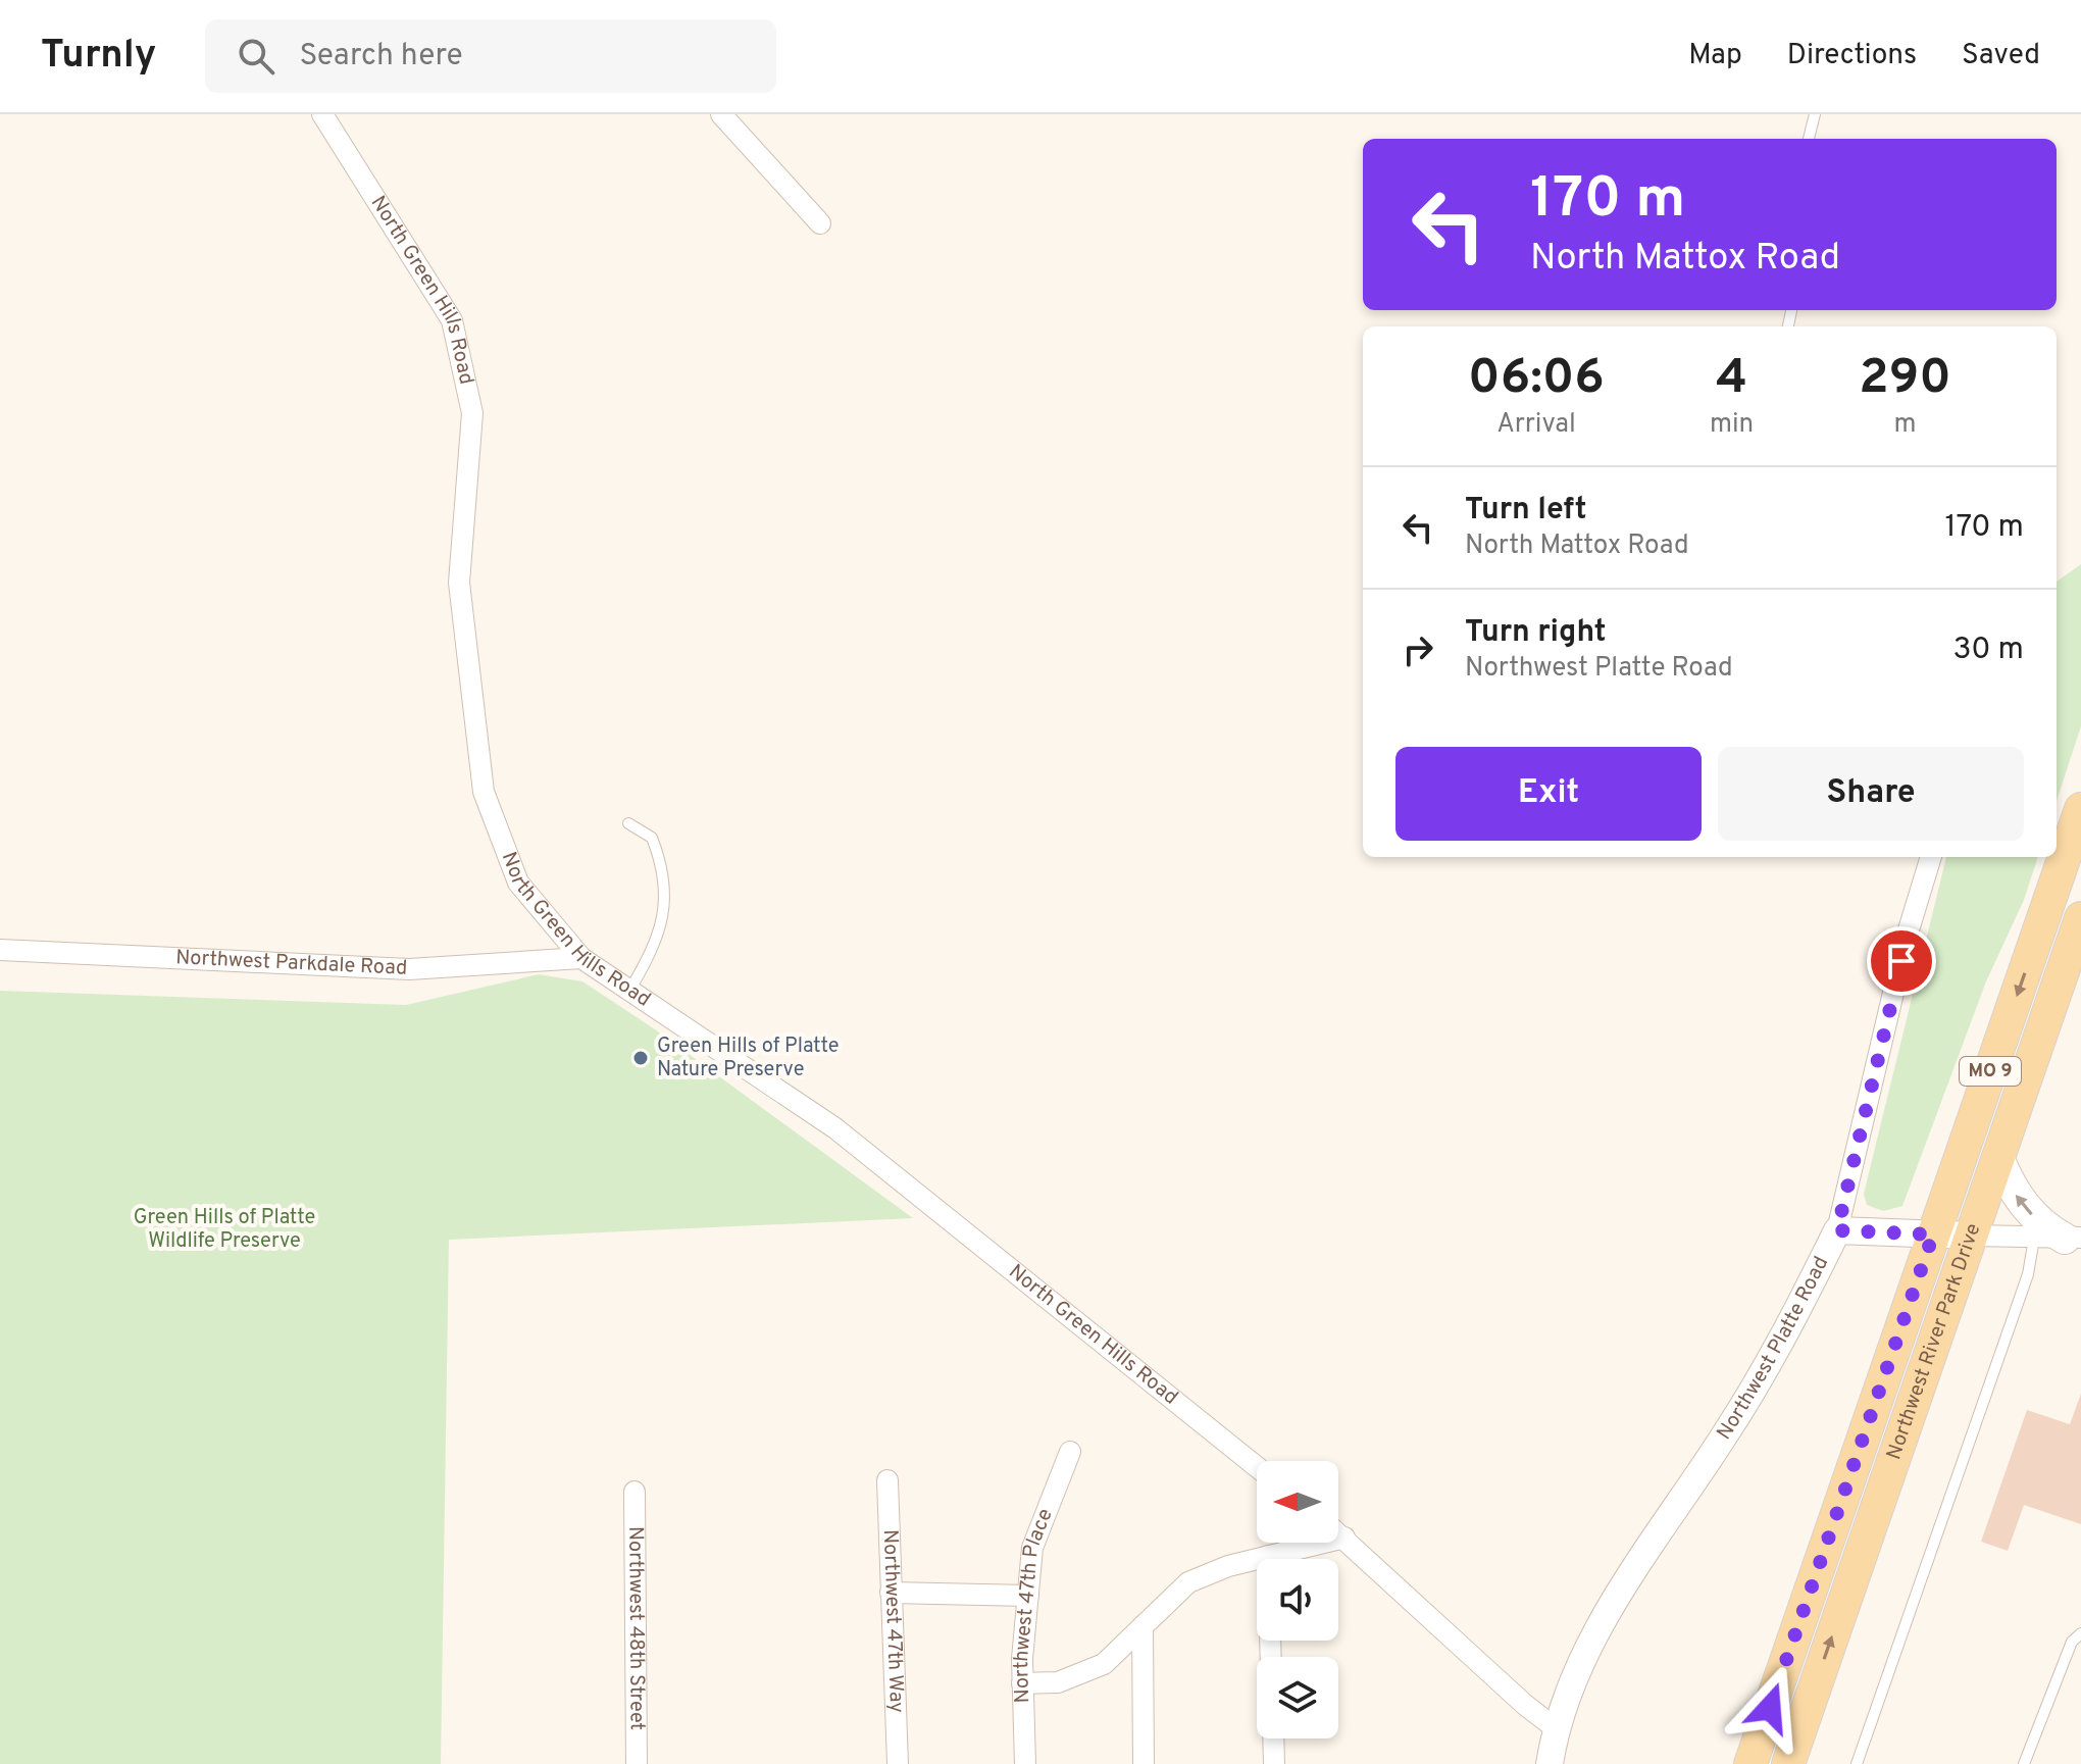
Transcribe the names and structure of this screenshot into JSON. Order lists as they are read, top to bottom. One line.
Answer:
{"streets":{"main road":["MO 9","Northwest River Park Drive"],"street":["North Green Hills Road","Northwest Parkdale Road","Northwest Platte Road","Northwest 47th Place","Northwest 47th Way","Northwest 48th Street"]},"crossings":[["North Green Hills Road","Northwest Parkdale Road"]],"parks":["Green Hills of Platte Wildlife Preserve"],"places":["Green Hills of Platte Nature Preserve"],"north":"left","page":{"header":"Turnly","search":"Search here","nav":["Map","Directions","Saved"],"turn":["170 m","North Mattox Road"],"eta":["06:06","Arrival","4","min","290","m"],"list":[{"name":"Turn left","note":"North Mattox Road","value":"170 m"},{"name":"Turn right","note":"Northwest Platte Road","value":"30 m"}],"buttons":["Exit","Share"]}}
